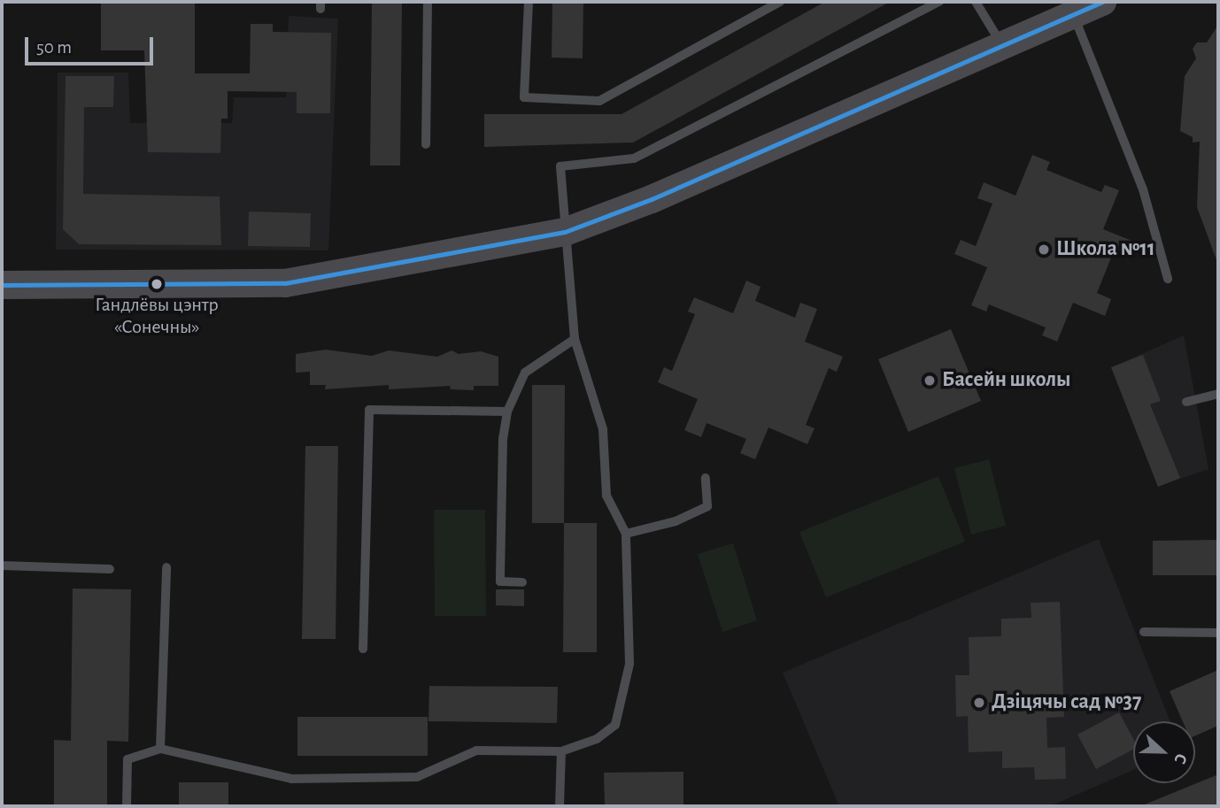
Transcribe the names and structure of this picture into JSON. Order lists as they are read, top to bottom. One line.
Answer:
{"places":["Школа №11","Гандлёвы цэнтр «Сонечны»","Басейн школы","Дзіцячы сад №37"],"scale_bar":"50 m","north":"right"}
